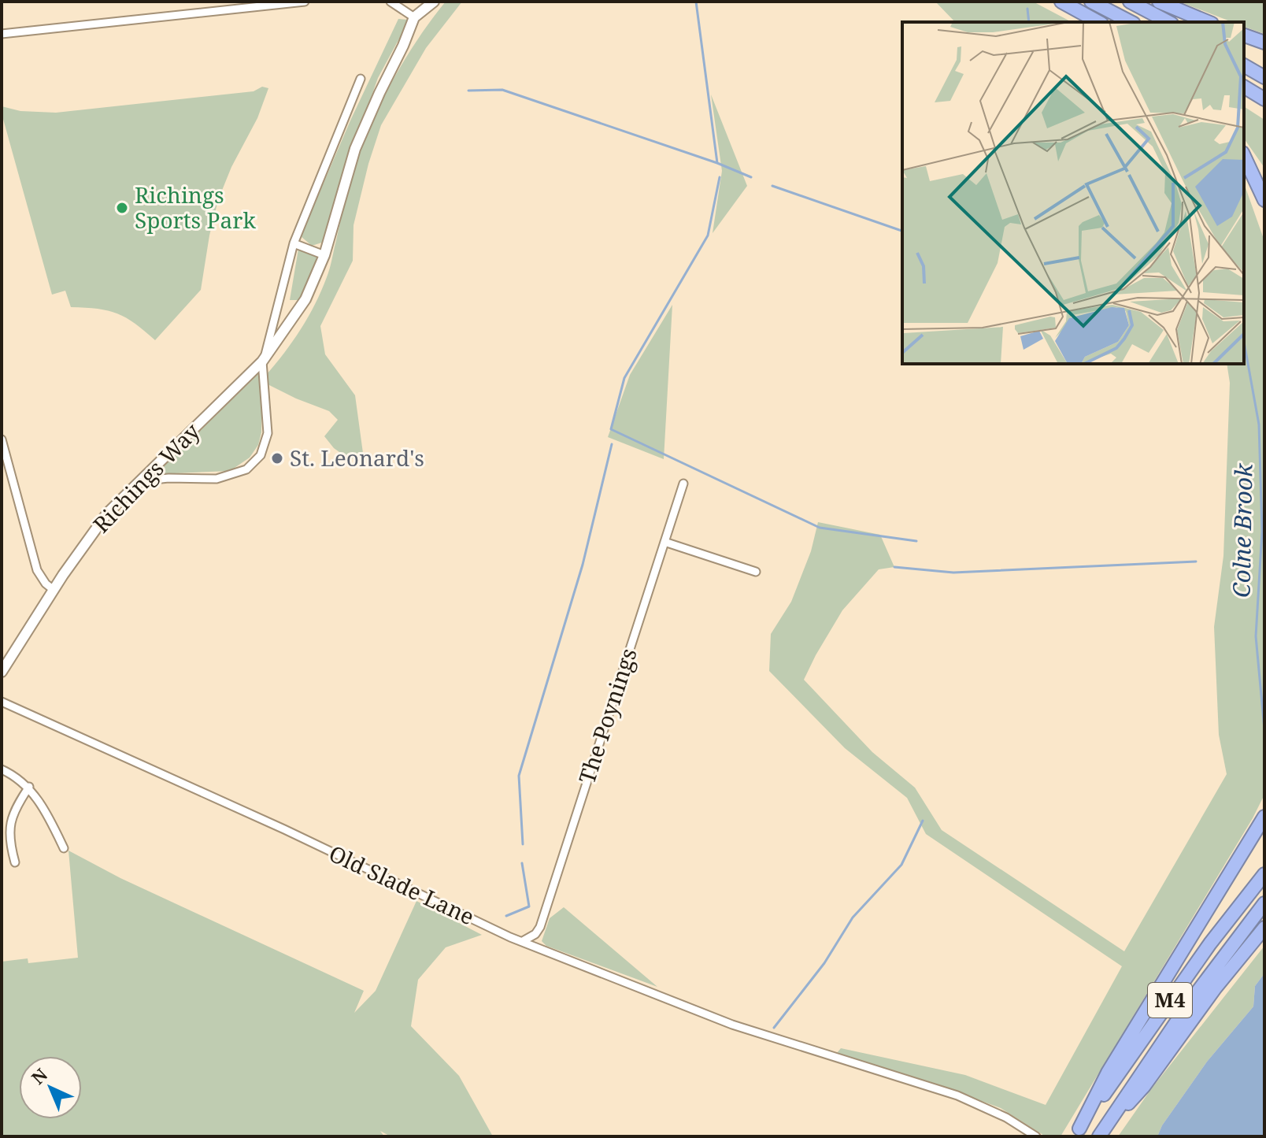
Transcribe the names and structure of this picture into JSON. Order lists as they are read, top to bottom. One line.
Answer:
{"streets":{"highway":["M4"],"street":["Richings Way","The Poynings","Old Slade Lane"]},"crossings":[["The Poynings","Old Slade Lane"]],"water":["Colne Brook"],"places":["Richings Sports Park","St. Leonard's"],"north":"top left"}
